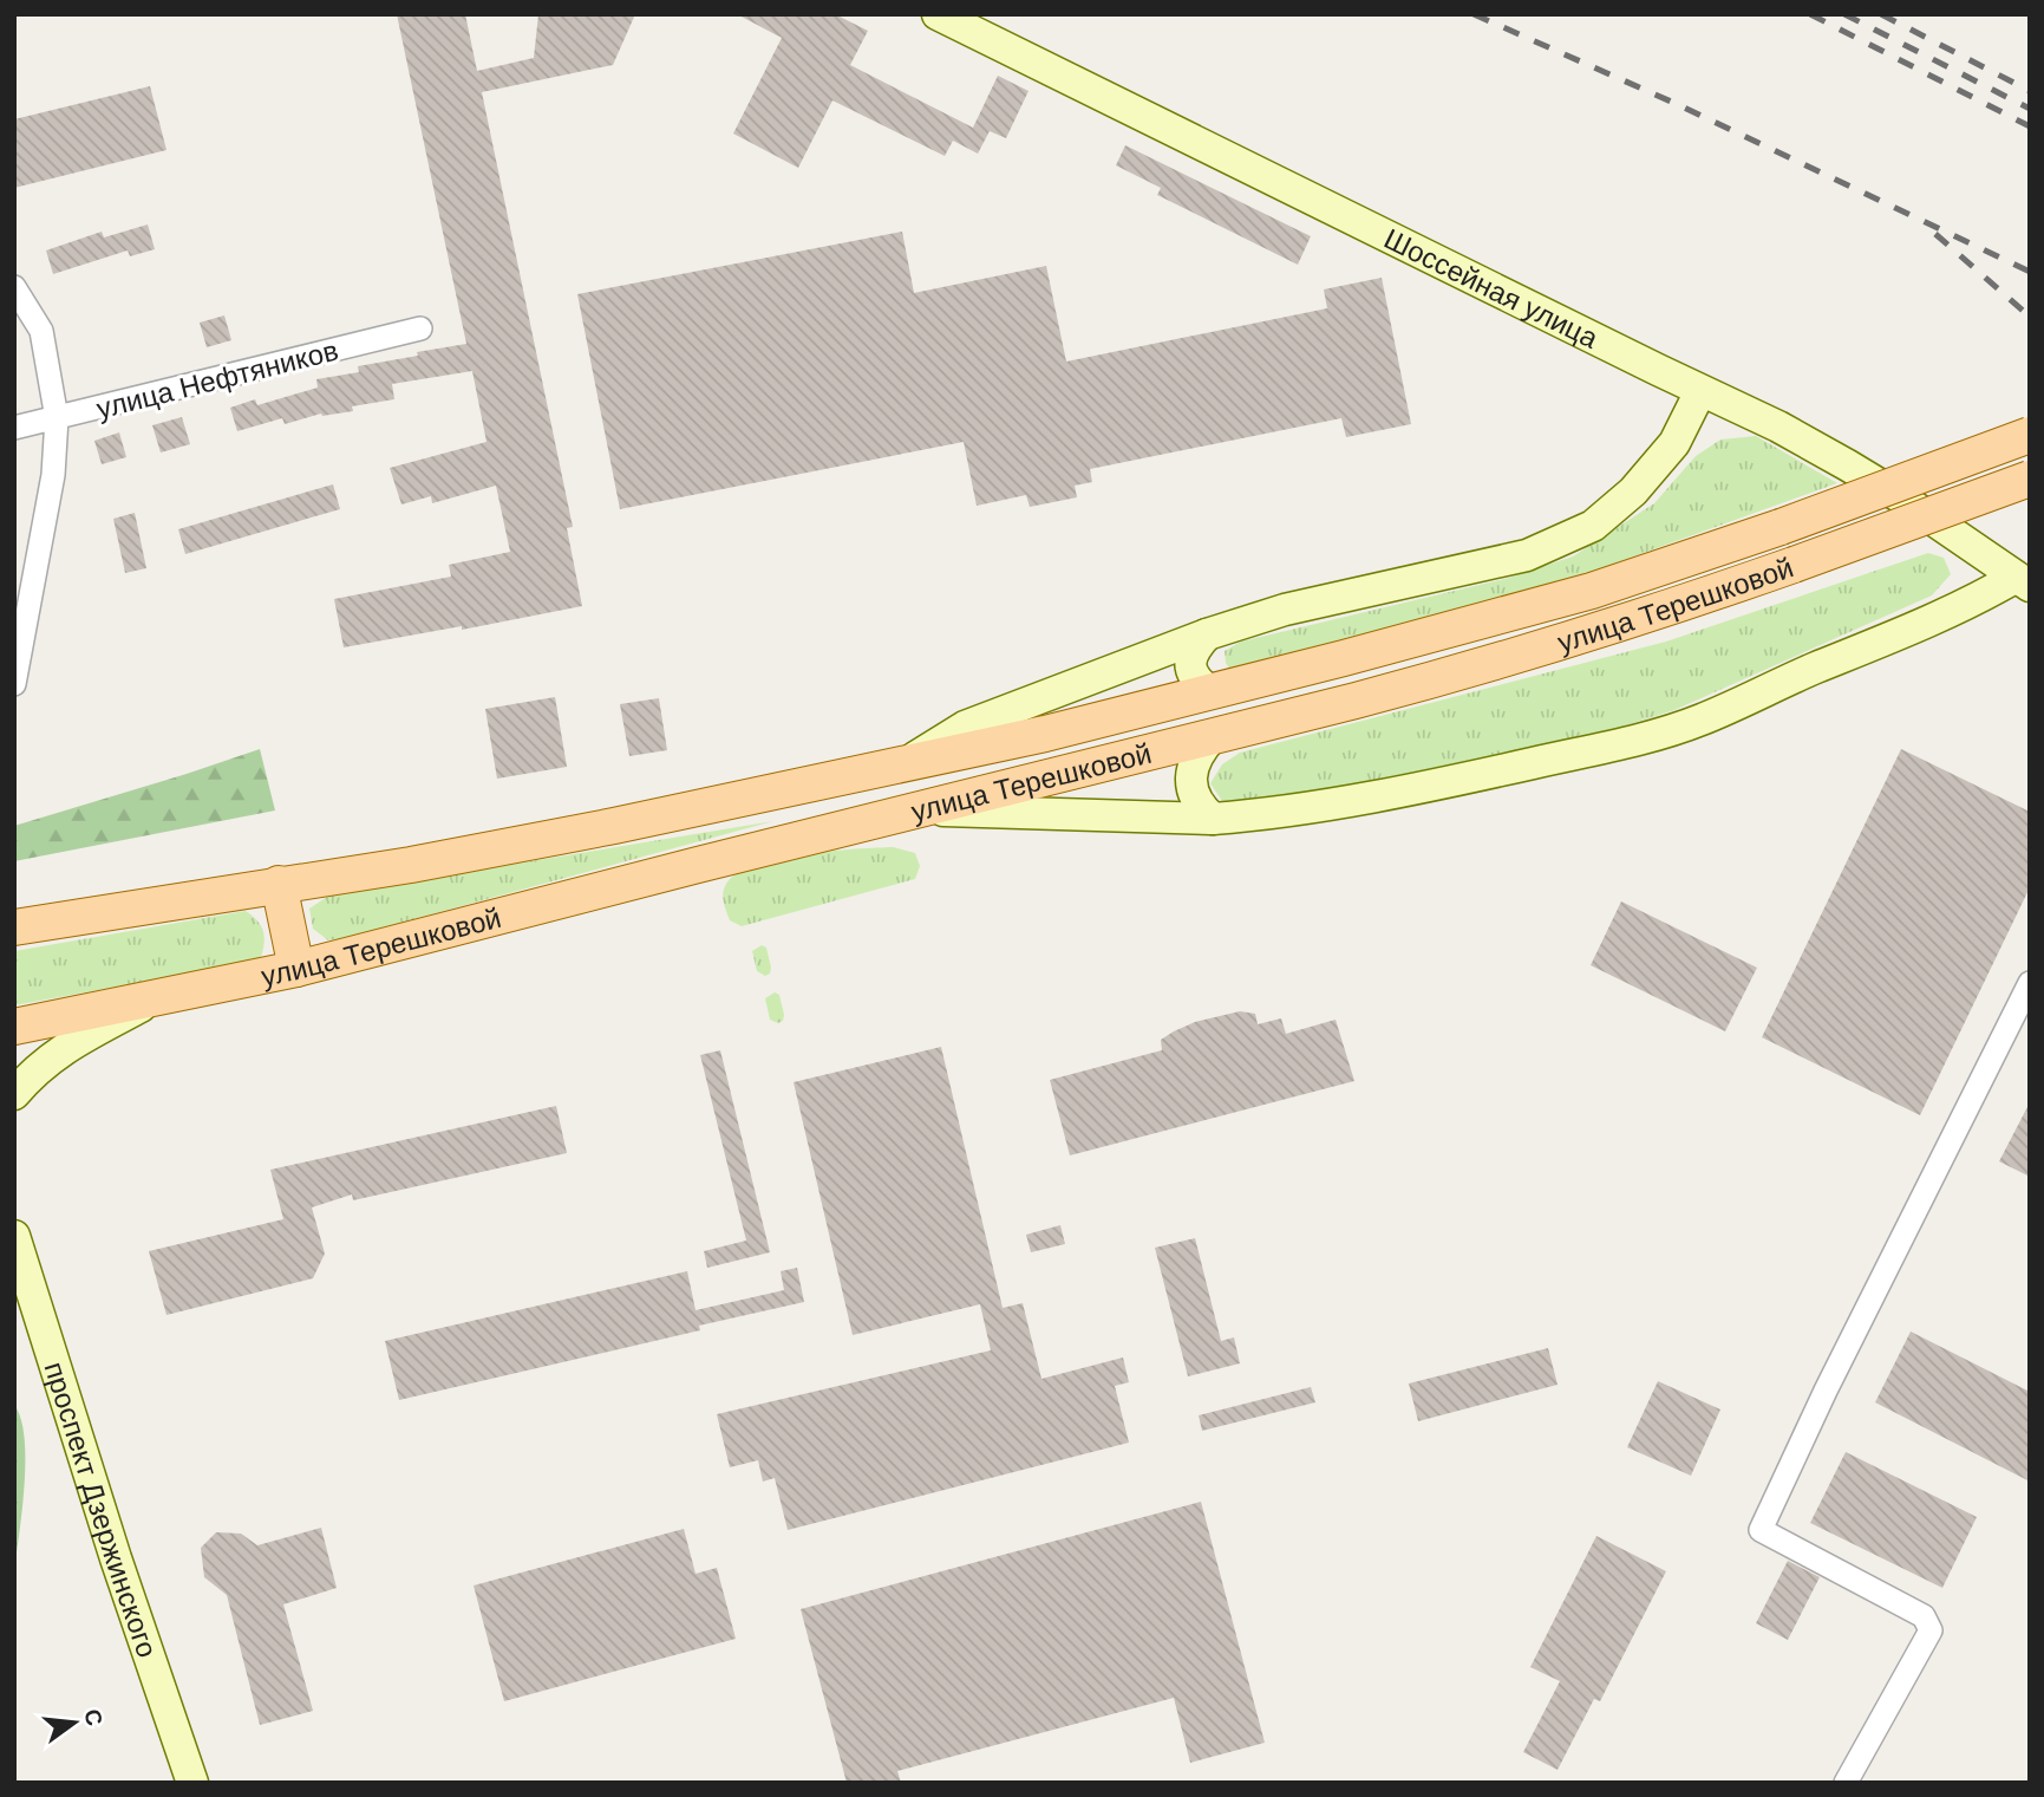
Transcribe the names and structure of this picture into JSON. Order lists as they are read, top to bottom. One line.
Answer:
{"streets":{"main road":["Шоссейная улица","улица Терешковой","проспект Дзержинского"],"street":["улица Нефтяников"]},"north":"right"}
